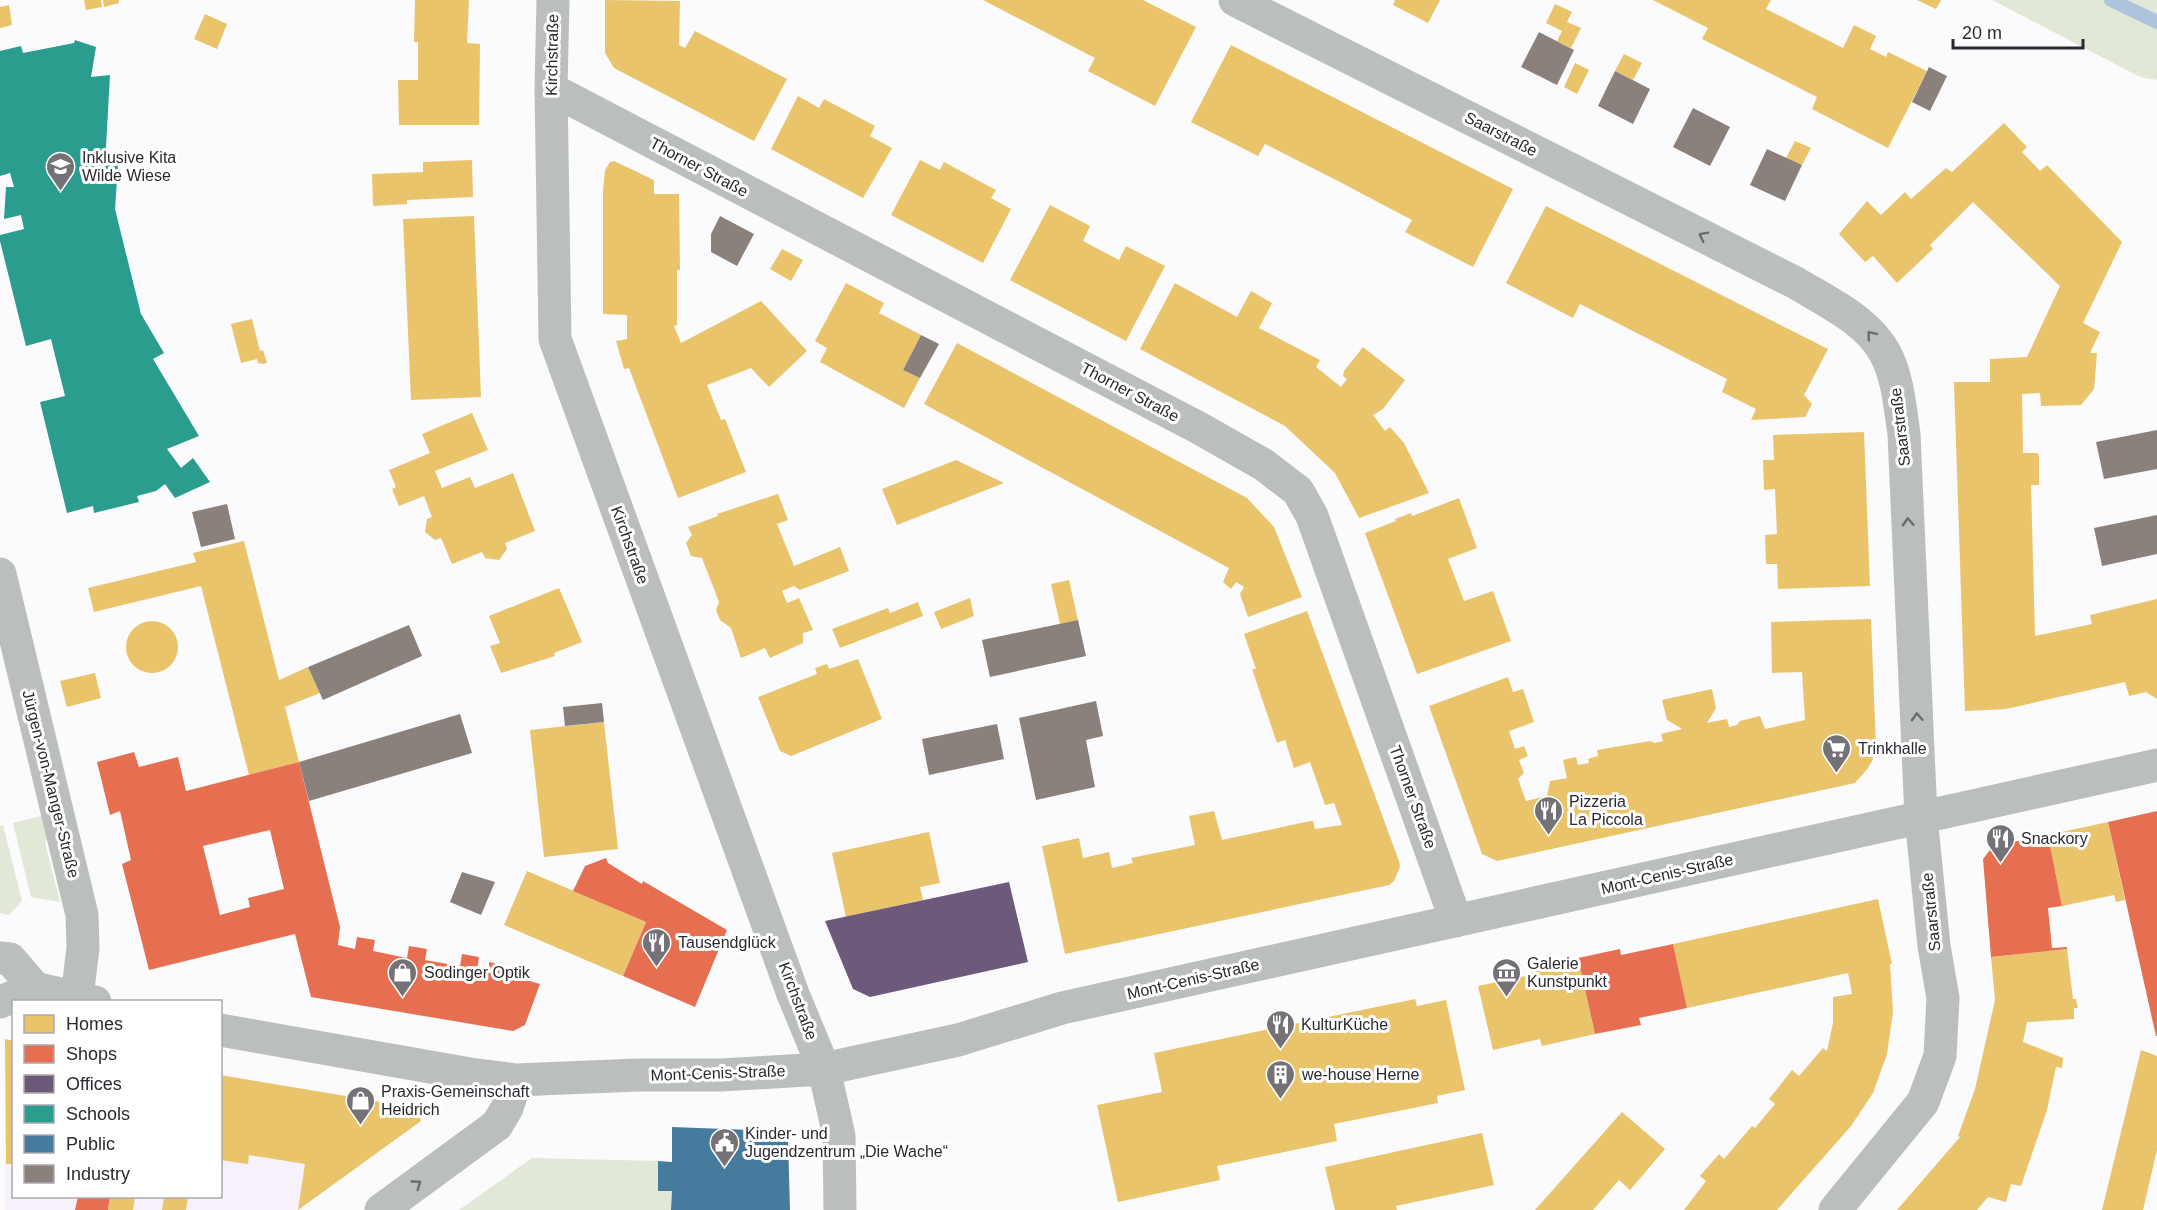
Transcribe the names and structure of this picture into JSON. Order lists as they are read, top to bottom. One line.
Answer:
{"streets":{"street":["Kirchstraße","Saarstraße","Thorner Straße","Jürgen-von-Manger-Straße","Mont-Cenis-Straße"]},"crossings":[["Kirchstraße","Thorner Straße"],["Kirchstraße","Mont-Cenis-Straße"],["Saarstraße","Mont-Cenis-Straße"],["Thorner Straße","Mont-Cenis-Straße"]],"one_way":["Saarstraße"],"places":{"school or university":["Inklusive Kita Wilde Wiese"],"supermarket":["Trinkhalle"],"restaurant":["Pizzeria La Piccola","Snackory","Tausendglück","KulturKüche"],"shop":["Sodinger Optik","Praxis-Gemeinschaft Heidrich"],"museum":["Galerie Kunstpunkt"],"building":["we-house Herne"],"public building":["Kinder- und Jugendzentrum „Die Wache“"]},"legend":["Homes","Shops","Offices","Schools","Public","Industry"],"scale_bar":"20 m"}
